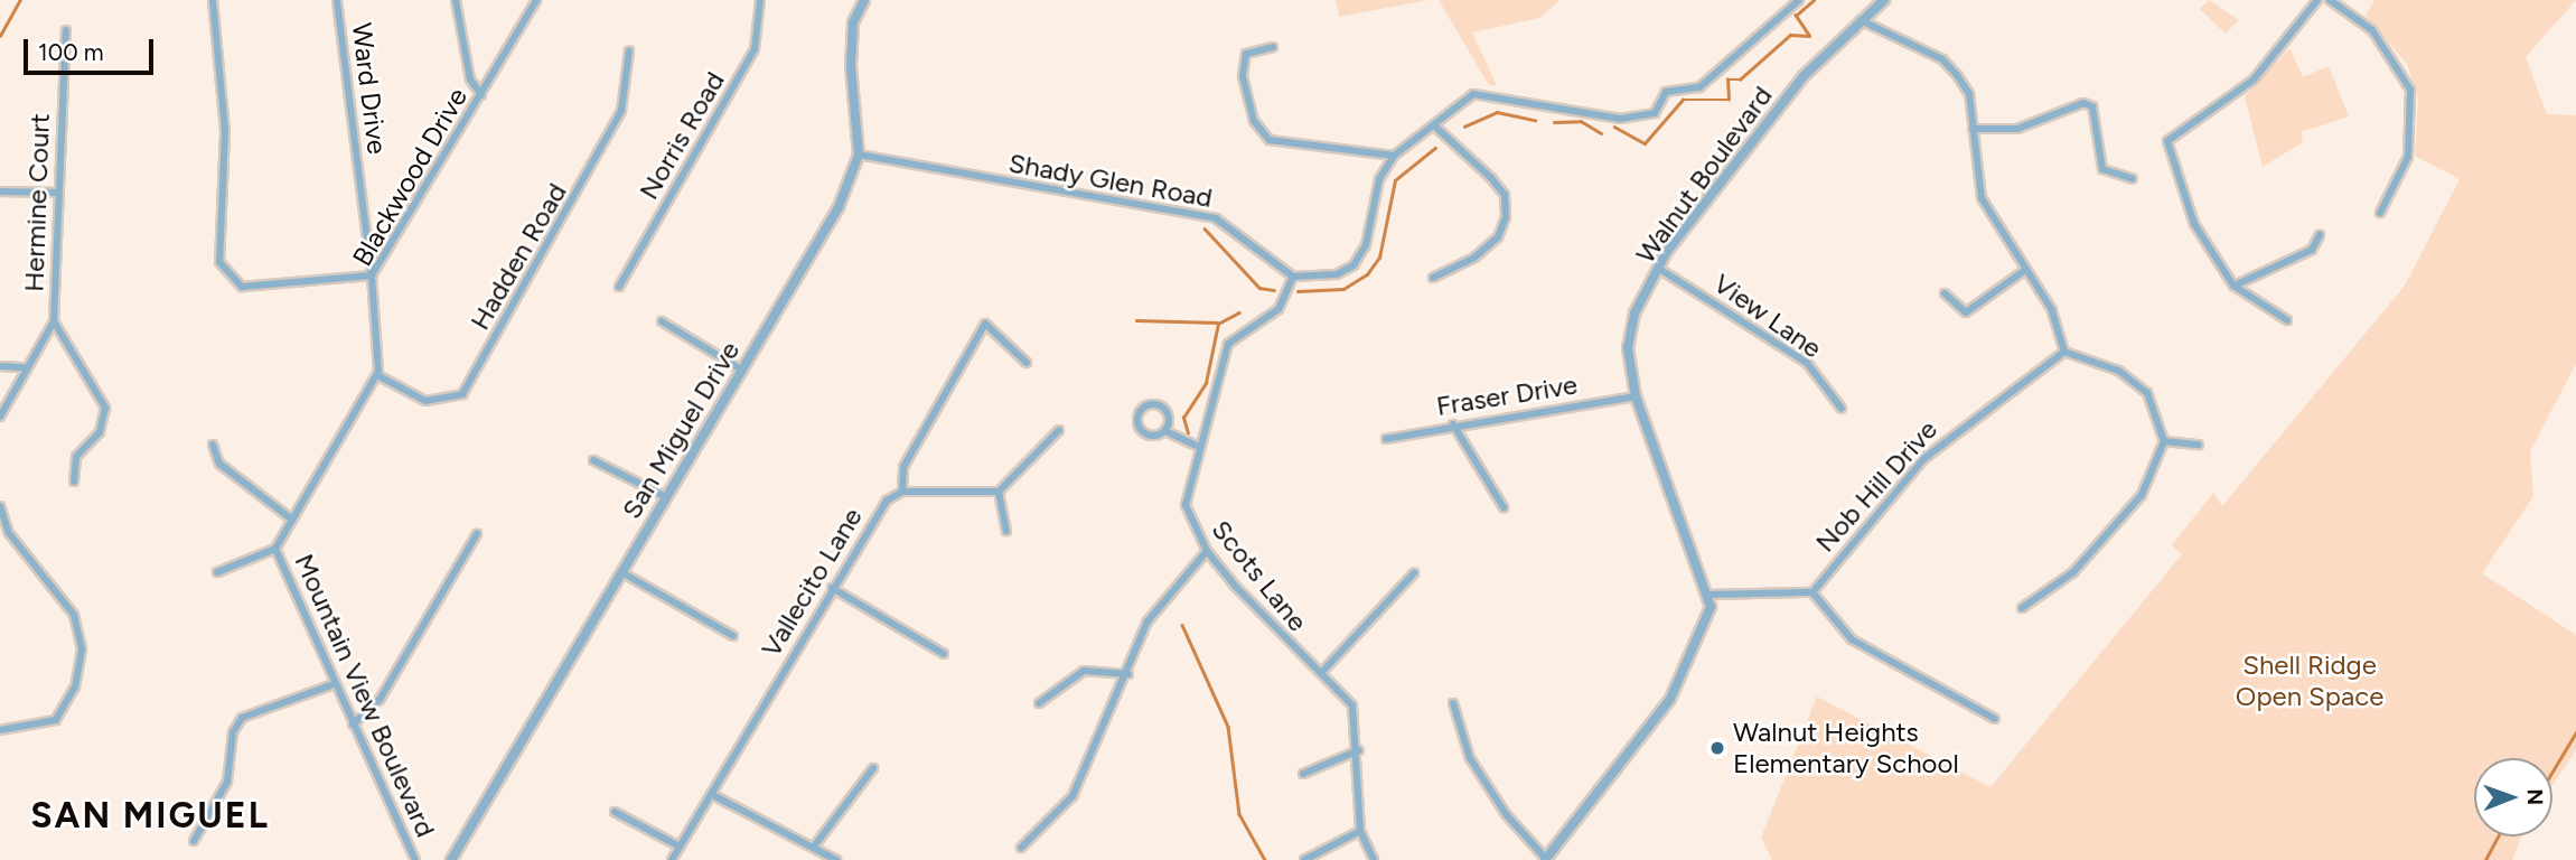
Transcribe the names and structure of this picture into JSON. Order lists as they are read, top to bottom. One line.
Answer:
{"streets":{"street":["Ward Drive","Norris Road","Walnut Boulevard","Blackwood Drive","Shady Glen Road","Hermine Court","Hadden Road","View Lane","Fraser Drive","San Miguel Drive","Nob Hill Drive","Scots Lane","Vallecito Lane","Mountain View Boulevard"]},"crossings":[["Ward Drive","Blackwood Drive"],["Walnut Boulevard","View Lane"],["Walnut Boulevard","Fraser Drive"],["Walnut Boulevard","Nob Hill Drive"],["Blackwood Drive","Hadden Road"],["Shady Glen Road","San Miguel Drive"],["Shady Glen Road","Scots Lane"]],"districts":["SAN MIGUEL"],"parks":["Shell Ridge Open Space"],"places":["Walnut Heights Elementary School"],"scale_bar":"100 m","north":"right"}
